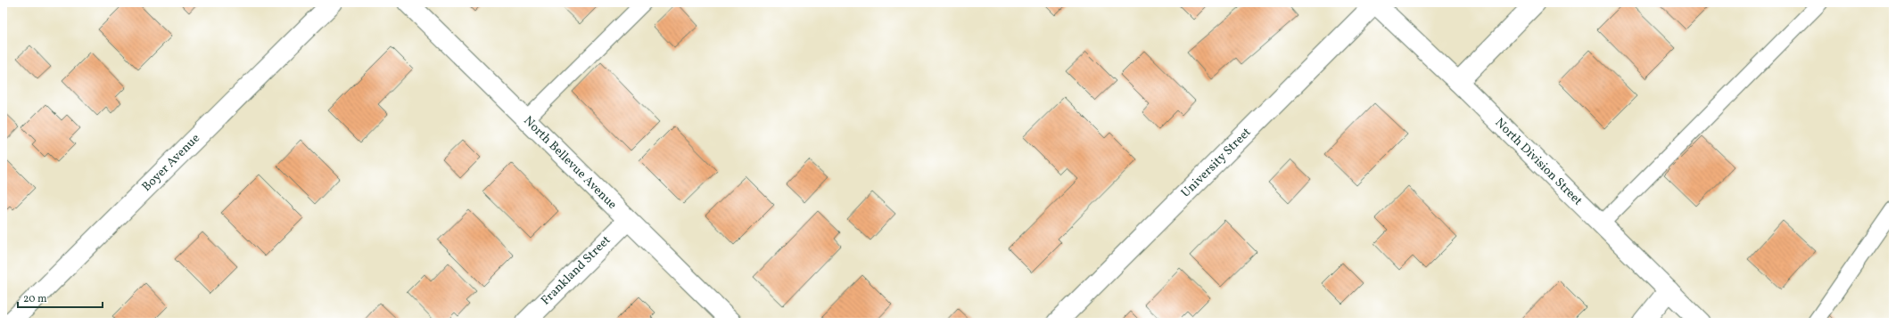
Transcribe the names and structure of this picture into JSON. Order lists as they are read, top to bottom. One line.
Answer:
{"streets":{"street":["North Division Street","Boyer Avenue","North Bellevue Avenue","University Street","Frankland Street"]},"crossings":[["North Division Street","University Street"],["North Bellevue Avenue","Frankland Street"]],"scale_bar":"20 m"}
